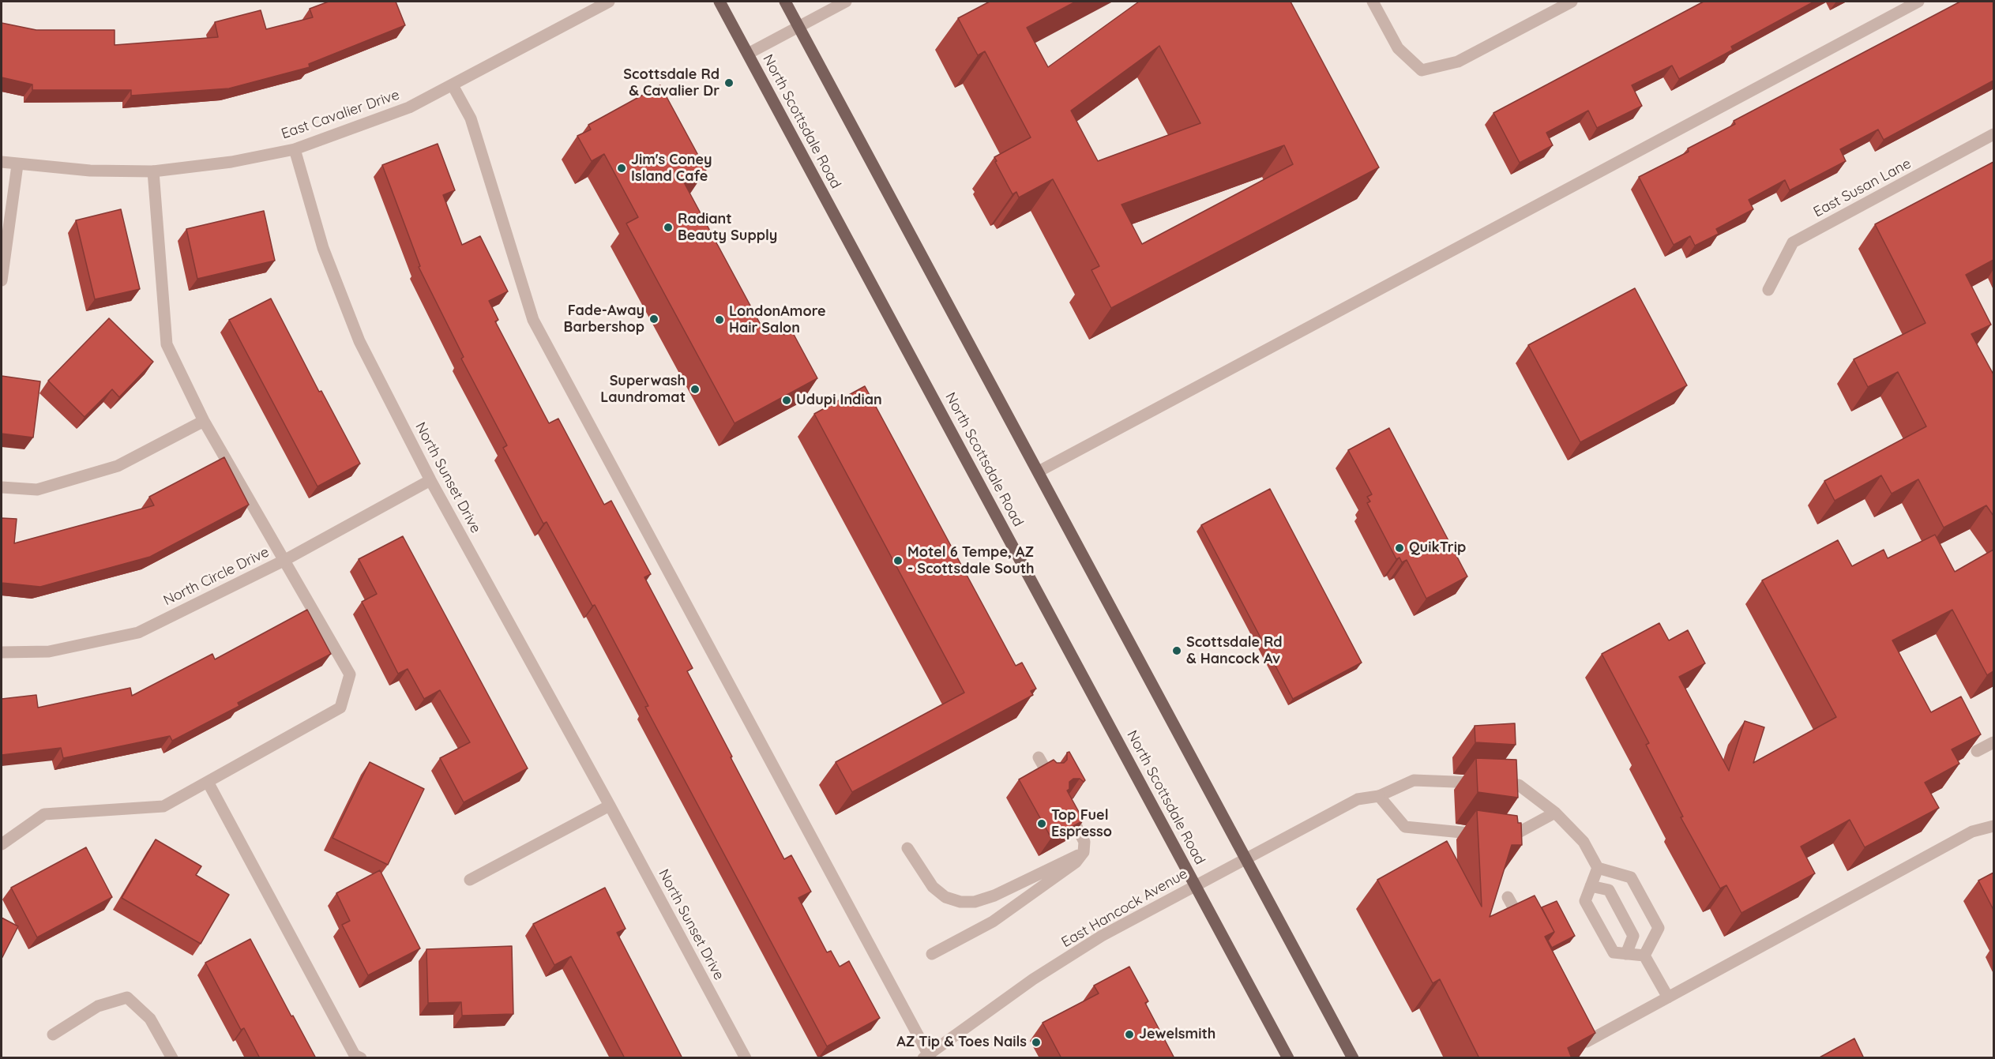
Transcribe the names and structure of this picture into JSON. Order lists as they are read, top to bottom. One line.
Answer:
{"streets":{"main road":["North Scottsdale Road"],"street":["East Cavalier Drive","East Susan Lane","North Sunset Drive","North Circle Drive","East Hancock Avenue"]},"crossings":[["East Cavalier Drive","North Sunset Drive"],["North Scottsdale Road","East Hancock Avenue"],["North Sunset Drive","North Circle Drive"]],"places":["Scottsdale Rd & Cavalier Dr","Jim's Coney Island Cafe","Radiant Beauty Supply","Fade-Away Barbershop","LondonAmore Hair Salon","Superwash Laundromat","Udupi Indian","QuikTrip","Motel 6 Tempe, AZ - Scottsdale South","Scottsdale Rd & Hancock Av","Top Fuel Espresso","Jewelsmith","AZ Tip & Toes Nails"]}
